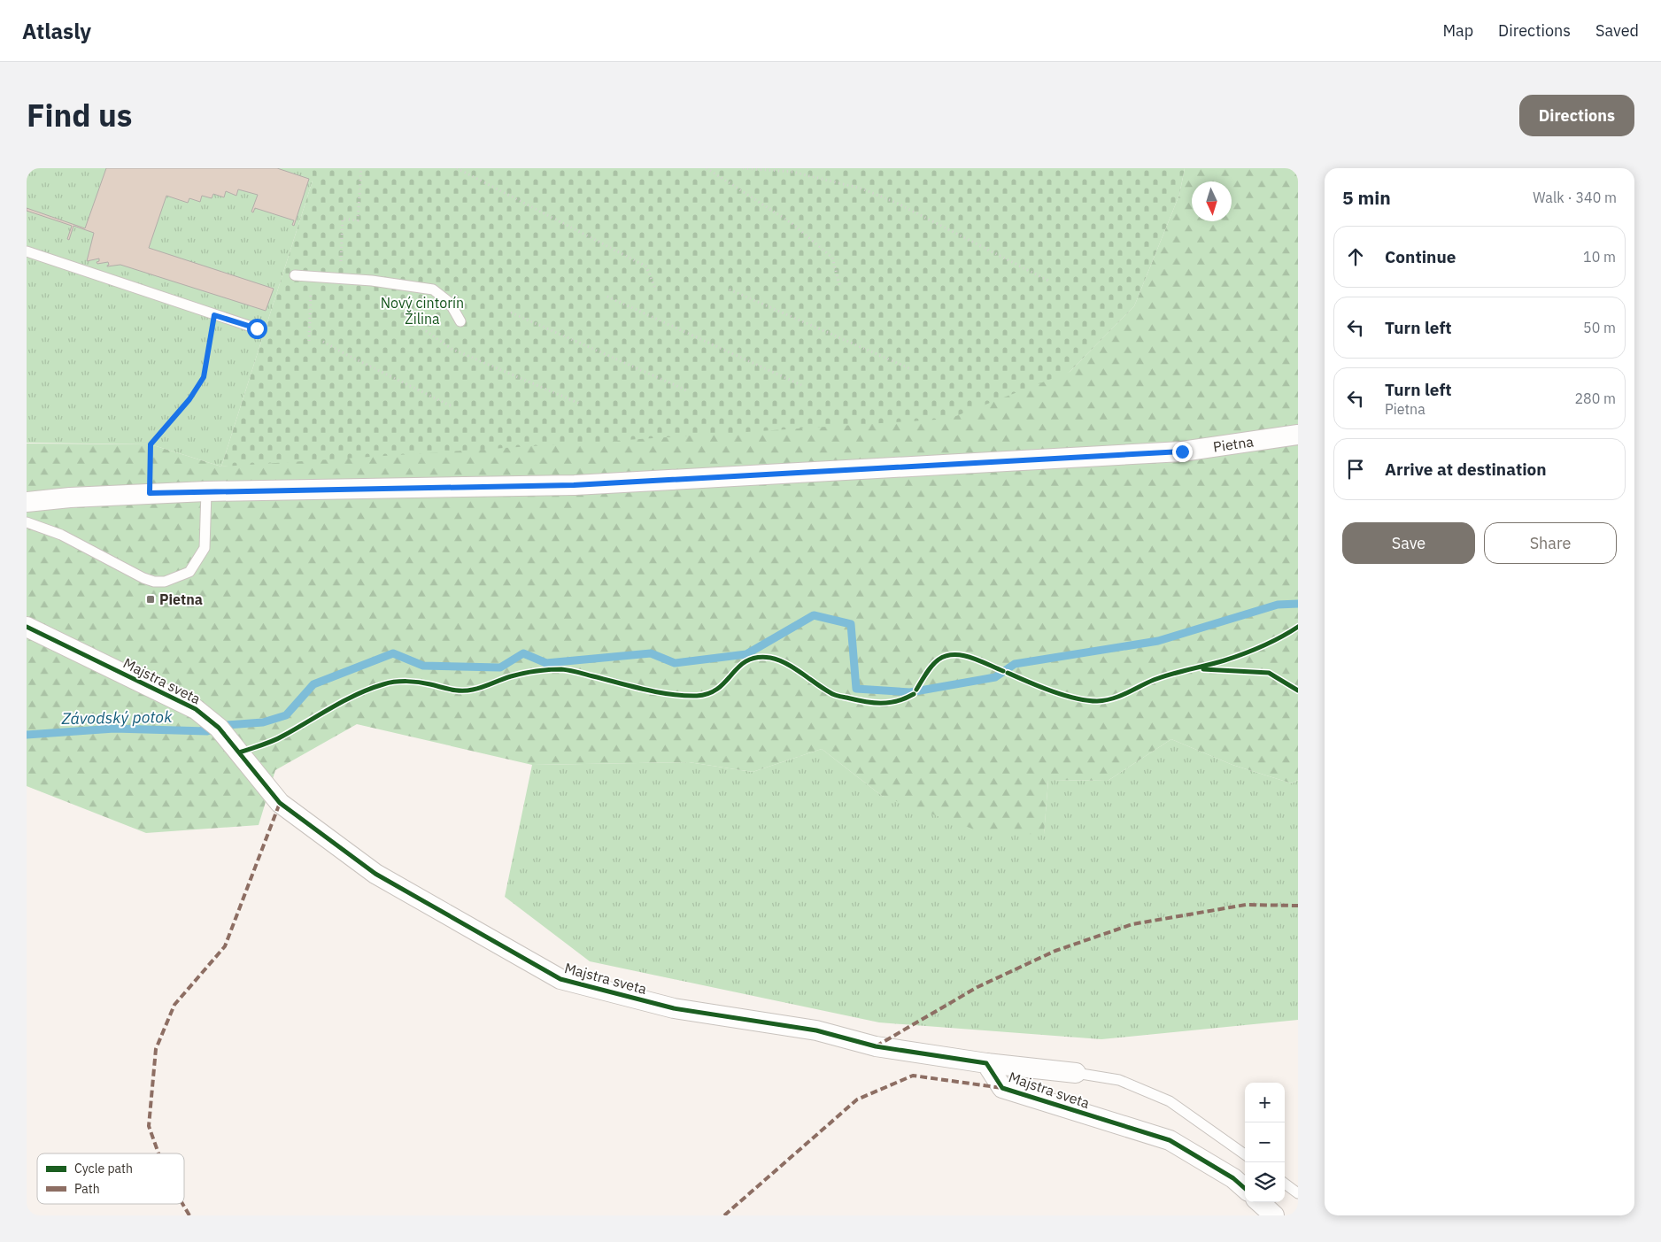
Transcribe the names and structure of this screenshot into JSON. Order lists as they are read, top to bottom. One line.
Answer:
{"streets":{"street":["Pietna","Majstra sveta"]},"water":["Závodský potok"],"parks":["Nový cintorín Žilina"],"places":{"transit":["Pietna"]},"legend":["Cycle path","Path"],"north":"bottom","page":{"header":"Atlasly","nav":["Map","Directions","Saved"],"title":"Find us","buttons":["Directions",["Save","Share"]],"heading":["5 min","Walk · 340 m"],"list":[["Continue","10 m"],["Turn left","50 m"],["Turn left","Pietna","280 m"],"Arrive at destination"],"map_buttons":["+","−"]}}
